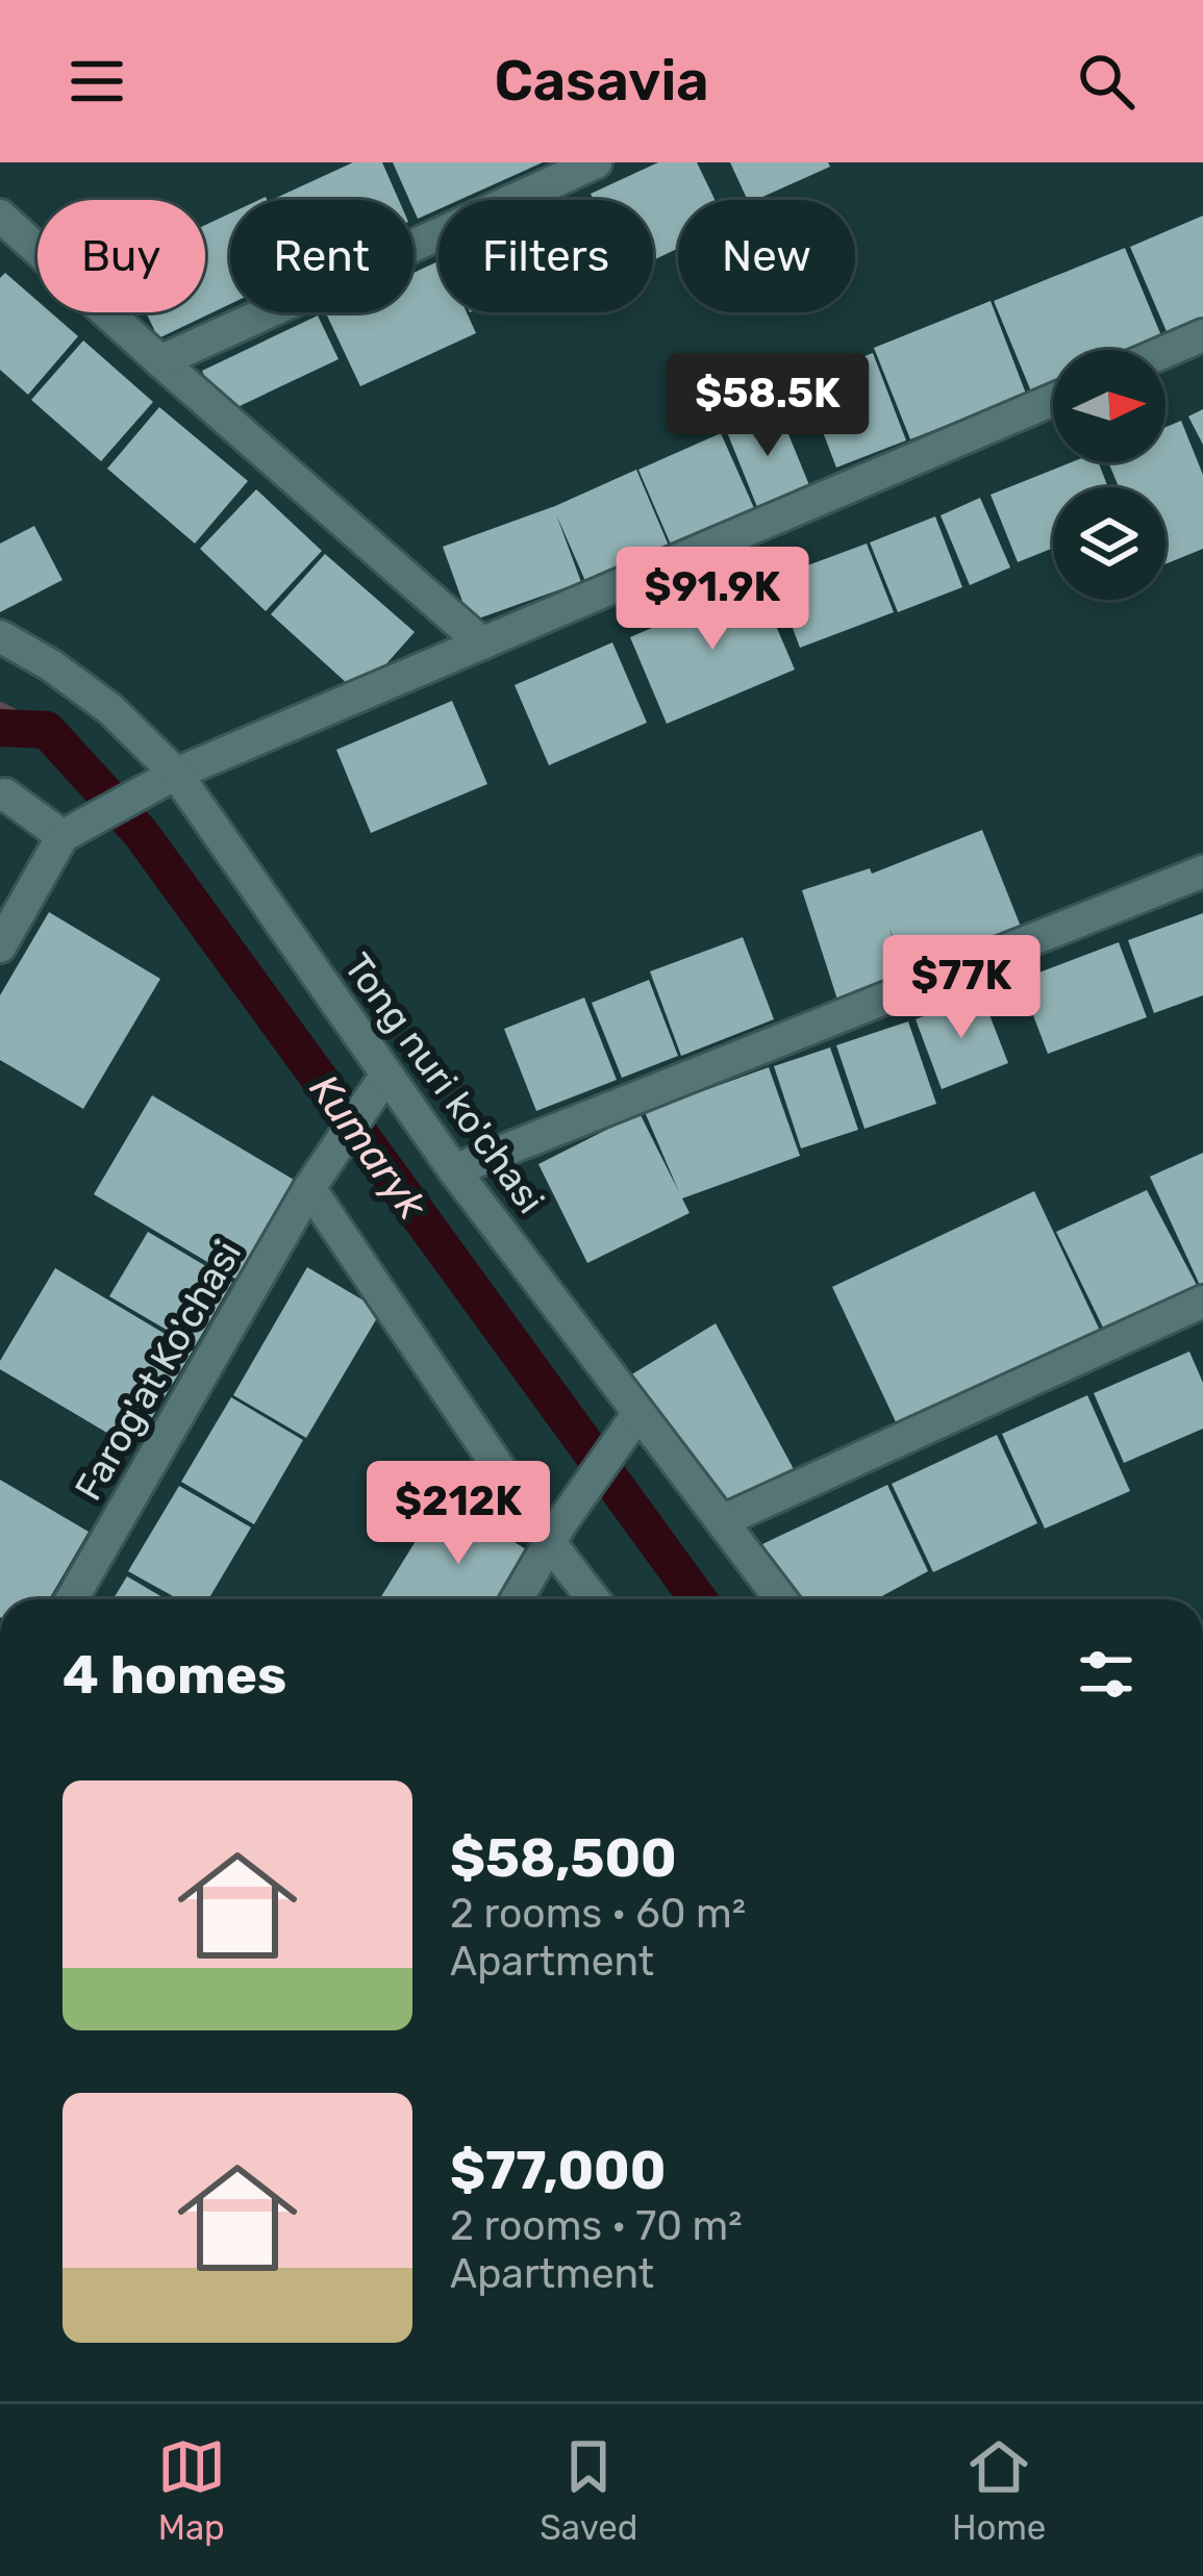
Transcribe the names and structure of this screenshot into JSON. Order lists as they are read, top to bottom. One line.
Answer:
{"streets":{"street":["Tong nuri ko'chasi","Farog'at Ko'chasi"]},"crossings":[["Tong nuri ko'chasi","Farog'at Ko'chasi"]],"water":["Kumaryk"],"north":"right","page":{"header":"Casavia","chip":["Buy","Rent","Filters","New"],"price":["$58.5K","$91.9K","$77K","$212K"],"heading":"4 homes","list":[{"name":"$58,500","note":"2 rooms · 60 m² · Apartment"},{"name":"$77,000","note":"2 rooms · 70 m² · Apartment"}],"tabs":["Map","Saved","Home"]}}
